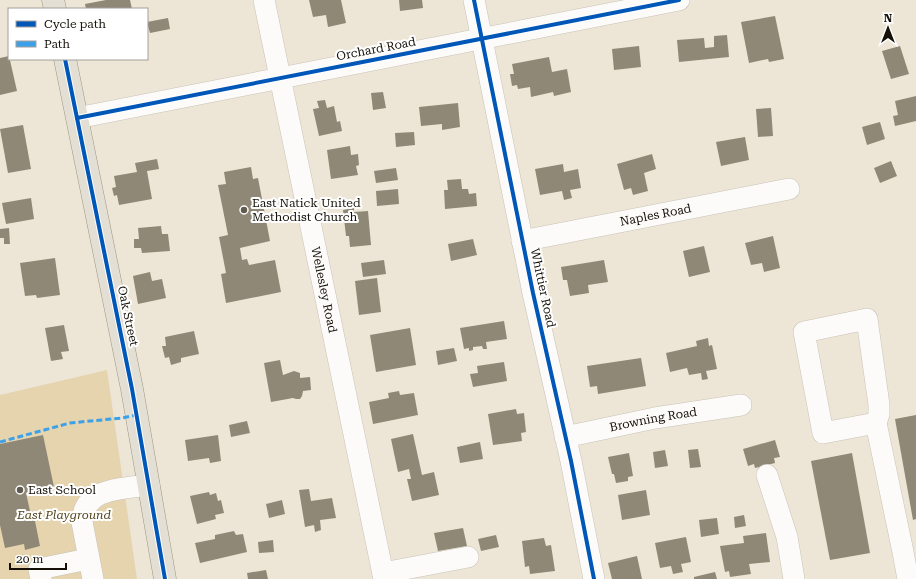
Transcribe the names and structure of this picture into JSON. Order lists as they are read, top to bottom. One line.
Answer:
{"streets":{"main road":["Oak Street"],"street":["Orchard Road","Naples Road","Whittier Road","Wellesley Road","Browning Road"]},"crossings":[["Orchard Road","Whittier Road"],["Orchard Road","Wellesley Road"],["Orchard Road","Oak Street"],["Naples Road","Whittier Road"],["Whittier Road","Browning Road"]],"parks":["East Playground"],"places":["East Natick United Methodist Church","East School"],"legend":["Cycle path","Path"],"scale_bar":"20 m","north":"top"}
